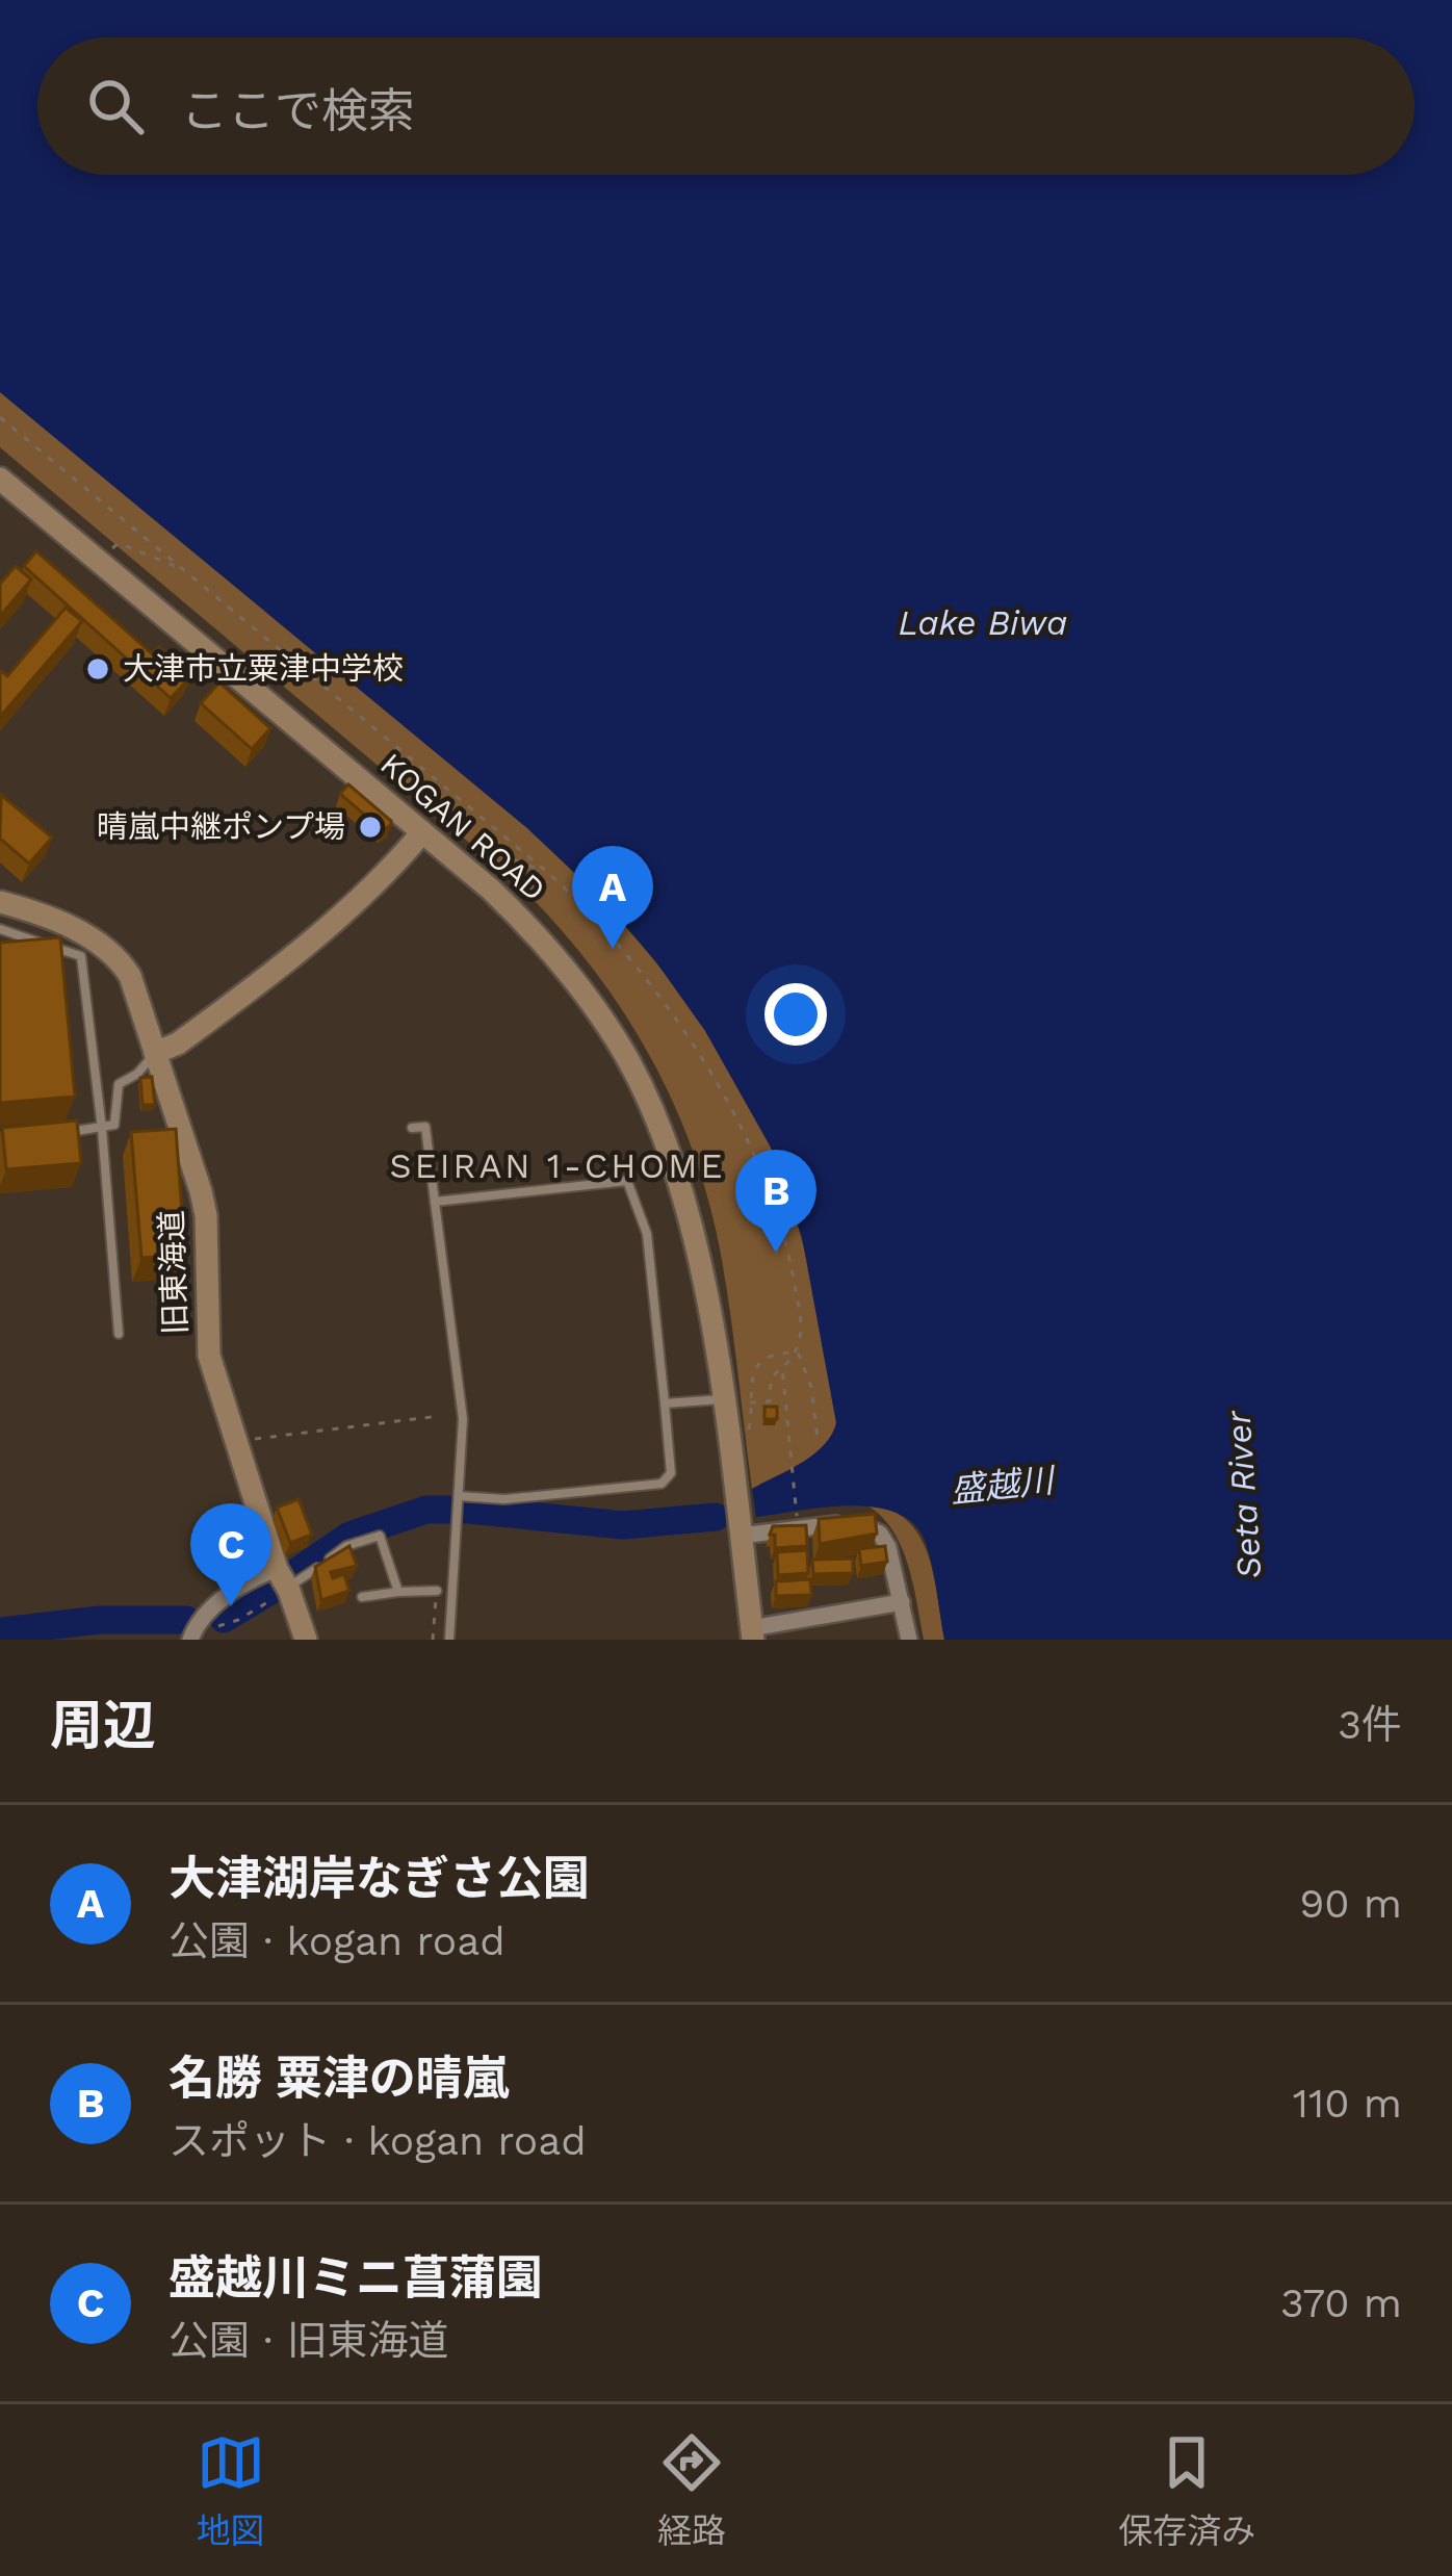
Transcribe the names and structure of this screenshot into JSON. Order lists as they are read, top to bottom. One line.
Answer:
{"streets":{"main road":["KOGAN ROAD","旧東海道"]},"districts":["SEIRAN 1-CHOME"],"water":["Lake Biwa","盛越川","Seta River"],"places":["大津市立粟津中学校","晴嵐中継ポンプ場"],"page":{"search":"ここで検索","pins":["A","B","C"],"heading":["周辺","3件"],"list":[{"mark":"A","name":"大津湖岸なぎさ公園","note":"公園 · kogan road","value":"90 m"},{"mark":"B","name":"名勝 粟津の晴嵐","note":"スポット · kogan road","value":"110 m"},{"mark":"C","name":"盛越川ミニ菖蒲園","note":"公園 · 旧東海道","value":"370 m"}],"nav":["地図","経路","保存済み"]}}
